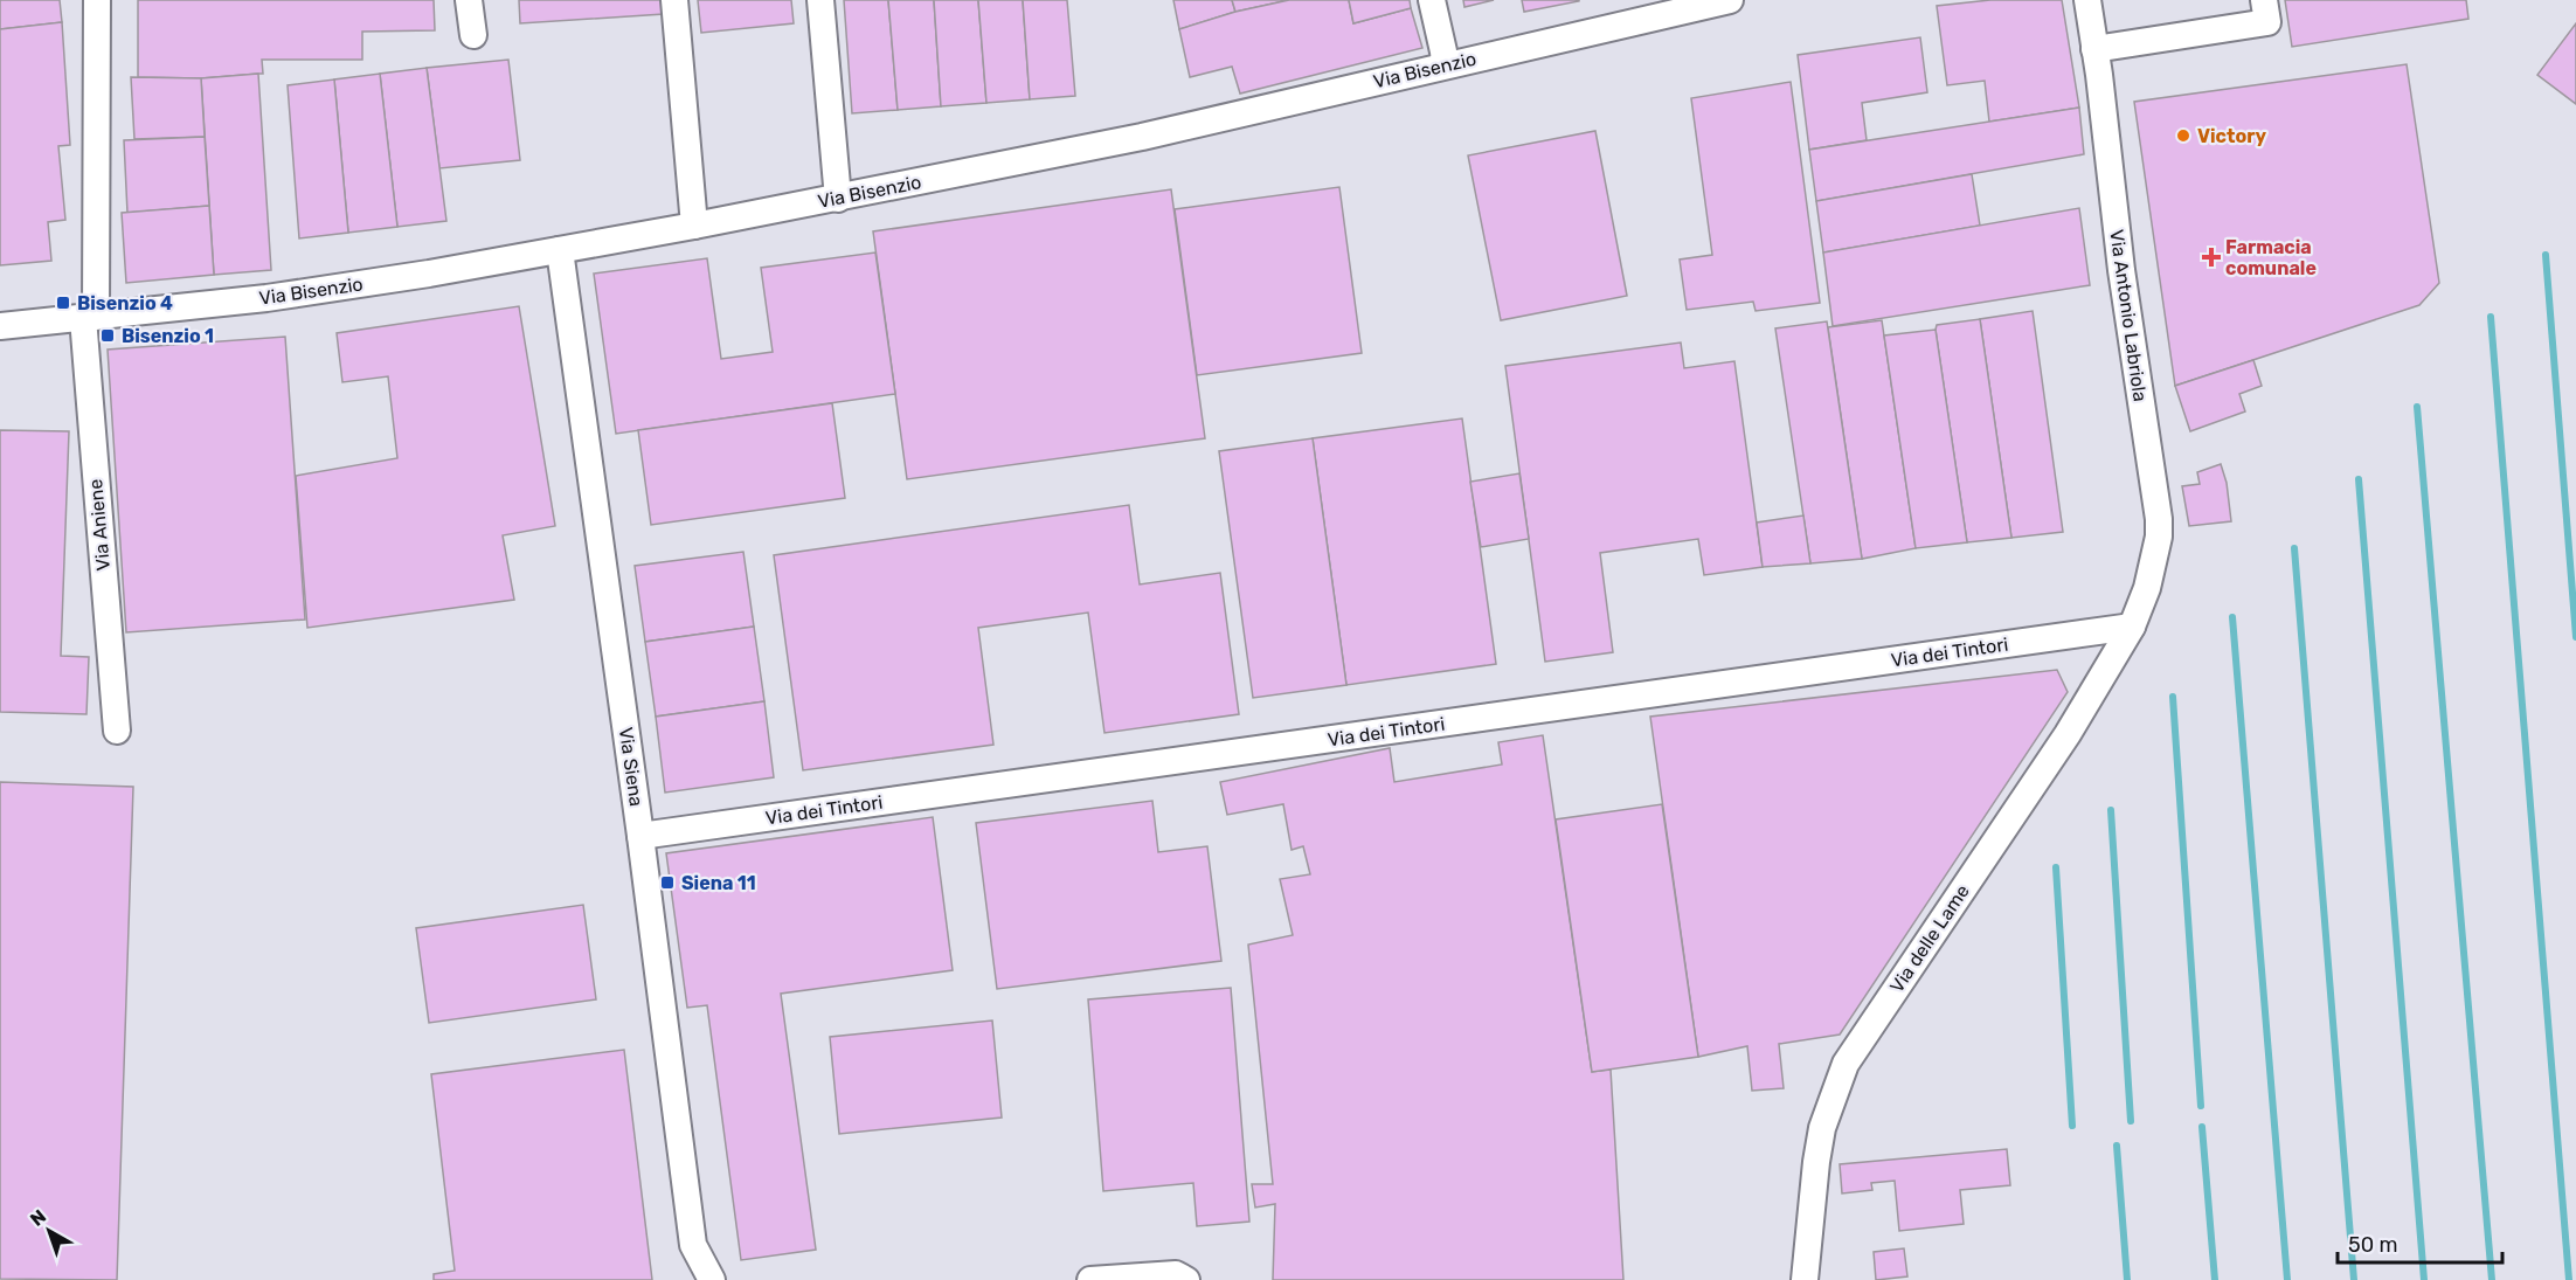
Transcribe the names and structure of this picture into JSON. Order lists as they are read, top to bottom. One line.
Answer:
{"streets":{"street":["Via Bisenzio","Via Antonio Labriola","Via Aniene","Via dei Tintori","Via Siena","Via delle Lame"]},"crossings":[["Via Bisenzio","Via Aniene"],["Via Bisenzio","Via Siena"],["Via Antonio Labriola","Via dei Tintori"],["Via Antonio Labriola","Via delle Lame"],["Via dei Tintori","Via Siena"],["Via dei Tintori","Via delle Lame"]],"places":{"other":["Victory"],"health":["Farmacia comunale"],"transit":["Bisenzio 4","Bisenzio 1","Siena 11"]},"scale_bar":"50 m","north":"top left"}
